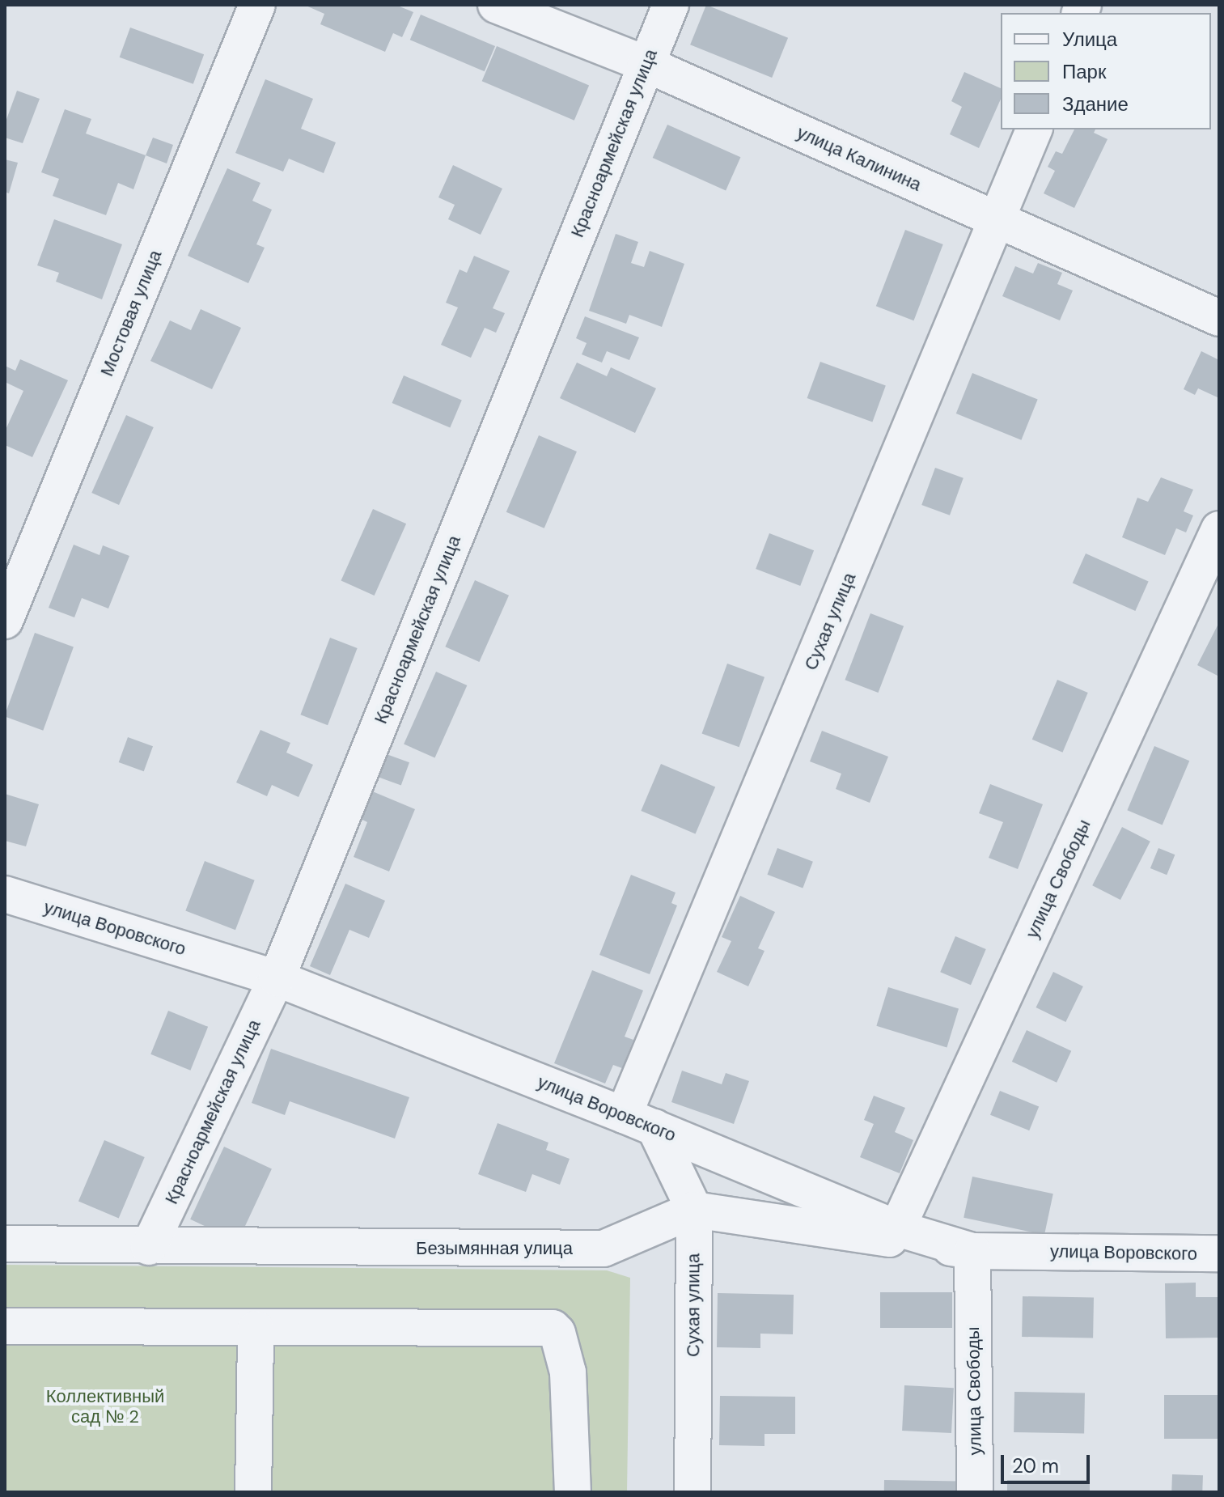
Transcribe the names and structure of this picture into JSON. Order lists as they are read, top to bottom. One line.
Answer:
{"streets":{"street":["Красноармейская улица","улица Калинина","Мостовая улица","Сухая улица","улица Свободы","улица Воровского","Безымянная улица"]},"crossings":[["Красноармейская улица","улица Калинина"],["Красноармейская улица","улица Воровского"],["Красноармейская улица","Безымянная улица"],["улица Калинина","Сухая улица"],["Сухая улица","улица Воровского"],["Сухая улица","Безымянная улица"],["улица Свободы","улица Воровского"]],"parks":["Коллективный сад № 2"],"legend":["Улица","Парк","Здание"],"scale_bar":"20 m"}
